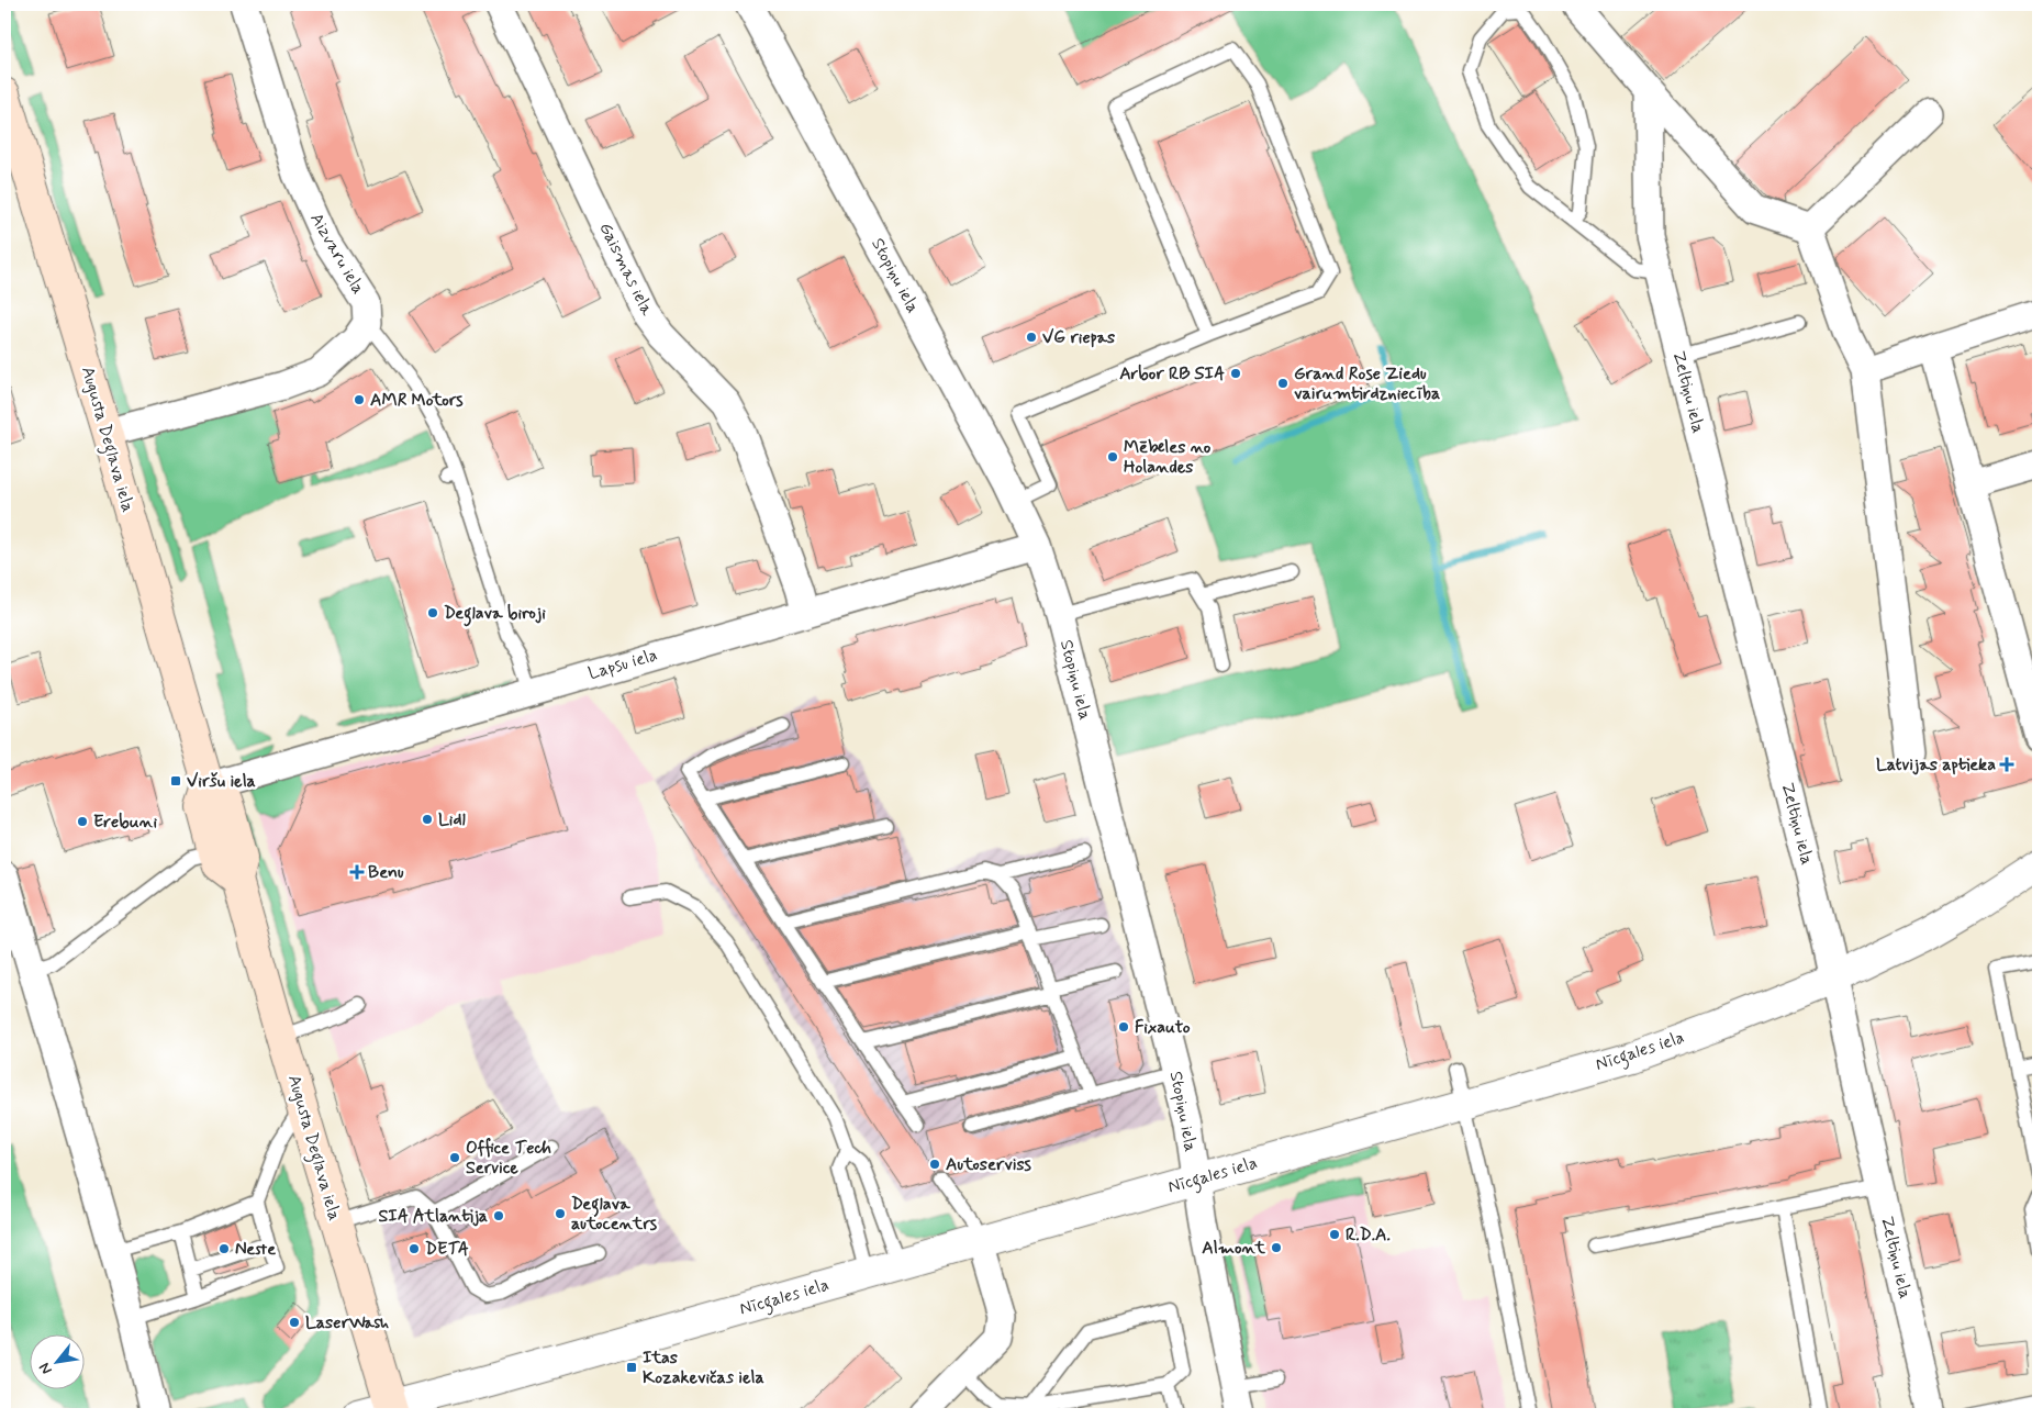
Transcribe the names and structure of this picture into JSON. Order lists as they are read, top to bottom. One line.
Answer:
{"streets":{"main road":["Augusta Deglava iela"],"street":["Aizvaru iela","Gaismas iela","Stopiņu iela","Zeltiņu iela","Lapsu iela","Nīcgales iela"]},"crossings":[["Gaismas iela","Lapsu iela"],["Stopiņu iela","Lapsu iela"],["Stopiņu iela","Nīcgales iela"],["Zeltiņu iela","Nīcgales iela"],["Augusta Deglava iela","Lapsu iela"],["Augusta Deglava iela","Nīcgales iela"]],"places":{"other":["VG riepas","Arbor RB SIA","Grand Rose Ziedu vairumtirdzniecība","AMR Motors","Mēbeles no Holandes","Deglava biroji","Lidl","Erebuni","Fixauto","Office Tech Service","Autoserviss","Deglava autocentrs","SIA Atlantija","R.D.A.","Almont","Neste","DETA","LaserWash"],"health":["Latvijas aptieka","Benu"],"transit":["Viršu iela","Itas Kozakevičas iela"]},"north":"bottom left"}
